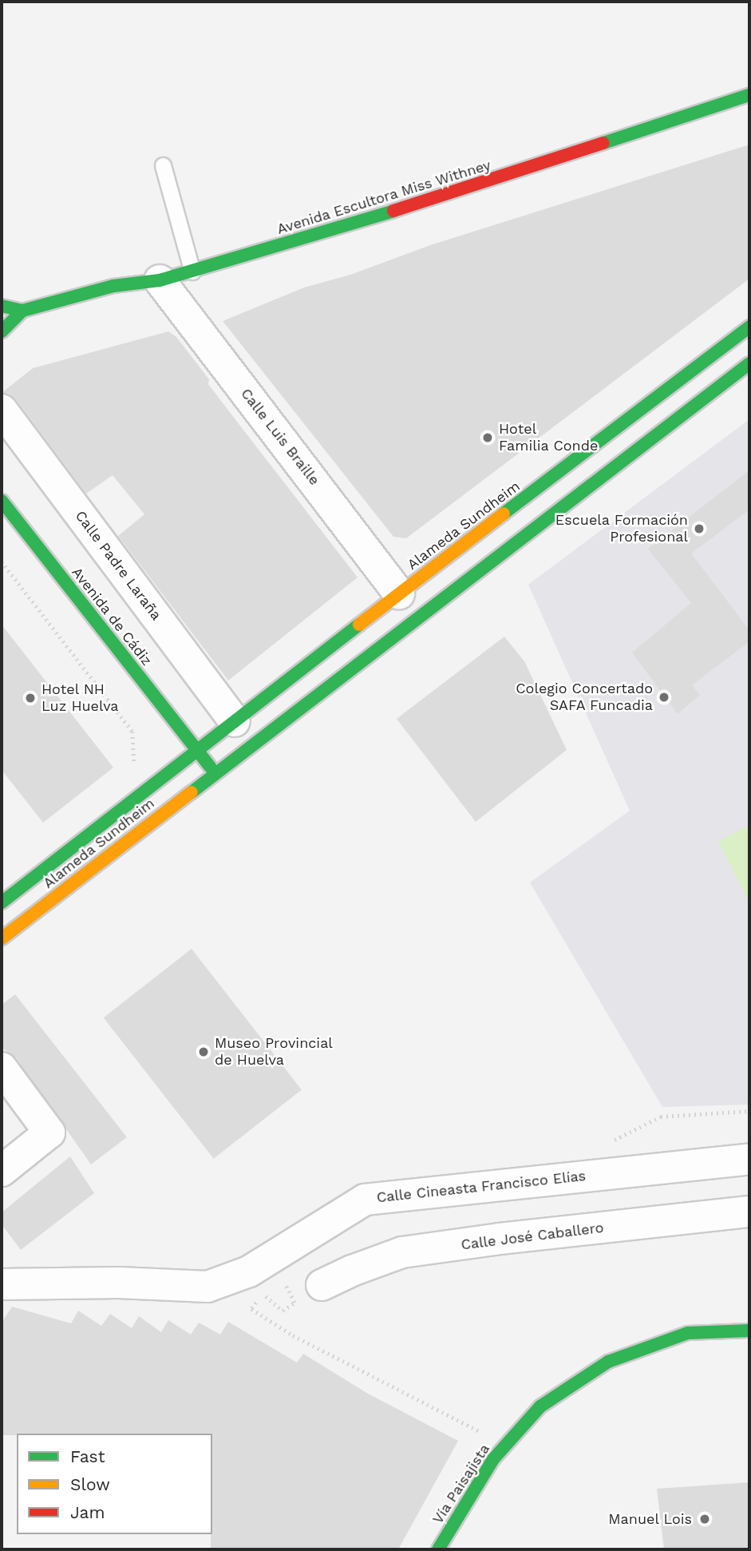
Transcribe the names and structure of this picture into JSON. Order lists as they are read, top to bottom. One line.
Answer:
{"streets":{"main road":["Avenida Escultora Miss Withney","Alameda Sundheim","Avenida de Cádiz","Vía Paisajista"],"street":["Calle Luis Braille","Calle Padre Laraña","Calle Cineasta Francisco Elías","Calle José Caballero"]},"crossings":[["Avenida Escultora Miss Withney","Calle Luis Braille"],["Calle Luis Braille","Alameda Sundheim"],["Alameda Sundheim","Calle Padre Laraña"],["Alameda Sundheim","Avenida de Cádiz"]],"places":["Hotel Familia Conde","Escuela Formación Profesional","Colegio Concertado SAFA Funcadia","Hotel NH Luz Huelva","Museo Provincial de Huelva","Manuel Lois"],"legend":["Fast","Slow","Jam"]}
